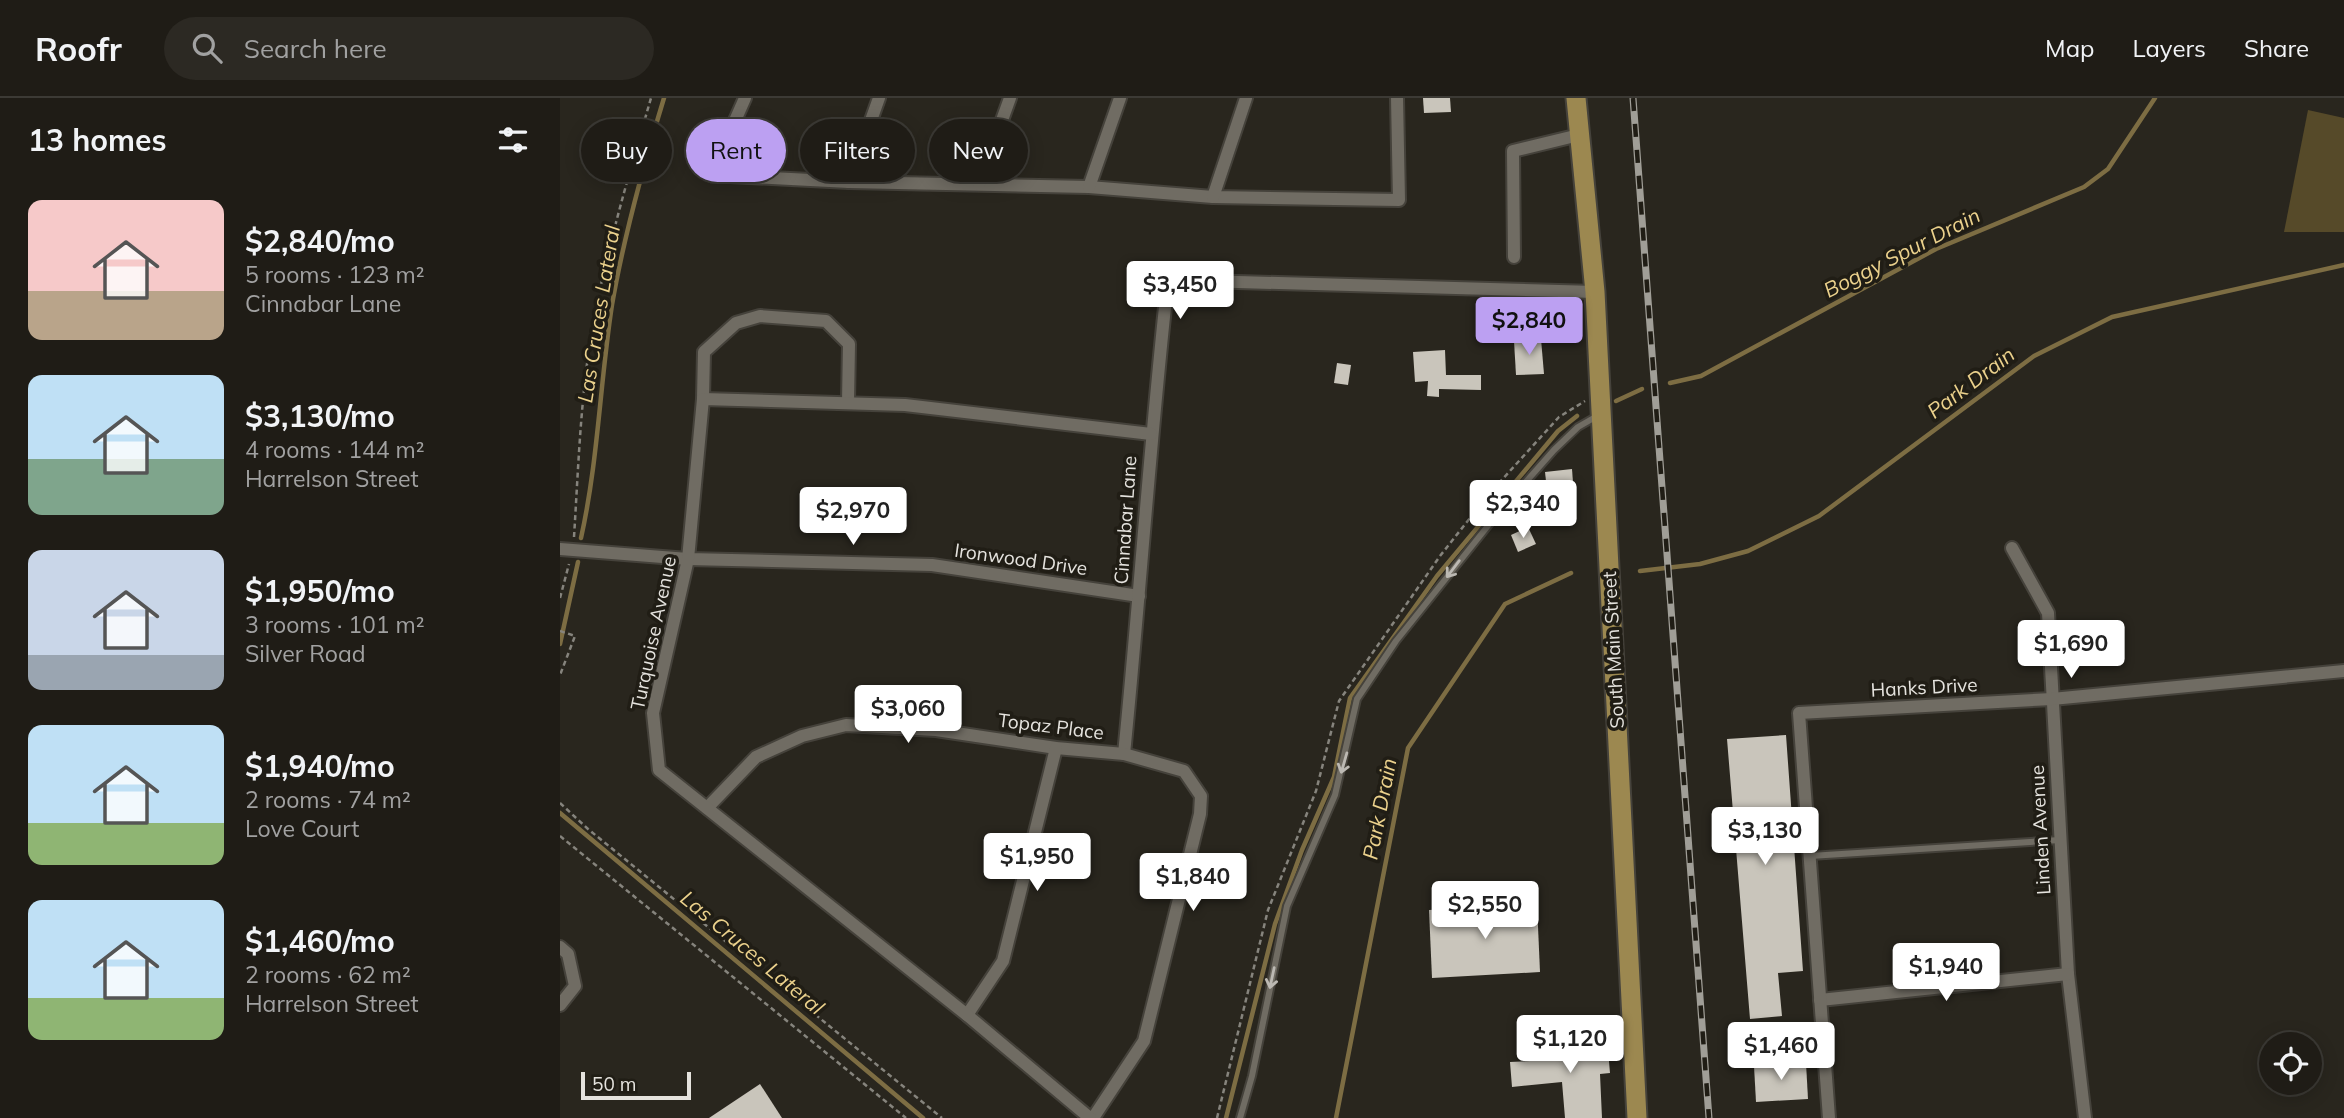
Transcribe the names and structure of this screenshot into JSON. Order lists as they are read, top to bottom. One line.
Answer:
{"streets":{"main road":["South Main Street"],"street":["Cinnabar Lane","Ironwood Drive","Turquoise Avenue","Hanks Drive","Topaz Place","Linden Avenue"]},"crossings":[["Cinnabar Lane","Ironwood Drive"],["Cinnabar Lane","South Main Street"],["Cinnabar Lane","Topaz Place"],["Ironwood Drive","Turquoise Avenue"],["Turquoise Avenue","Topaz Place"],["Hanks Drive","Linden Avenue"]],"water":["Boggy Spur Drain","Las Cruces Lateral","Park Drain"],"scale_bar":"50 m","page":{"header":"Roofr","search":"Search here","nav":["Map","Layers","Share"],"heading":"13 homes","chip":["Buy","Rent","Filters","New"],"list":[{"name":"$2,840/mo","note":"5 rooms · 123 m² · Cinnabar Lane"},{"name":"$3,130/mo","note":"4 rooms · 144 m² · Harrelson Street"},{"name":"$1,950/mo","note":"3 rooms · 101 m² · Silver Road"},{"name":"$1,940/mo","note":"2 rooms · 74 m² · Love Court"},{"name":"$1,460/mo","note":"2 rooms · 62 m² · Harrelson Street"}],"price":["$3,450","$2,840","$2,340","$2,970","$1,690","$3,060","$3,130","$1,950","$1,840","$2,550","$1,940","$1,120","$1,460"],"scale":"50 m"}}
